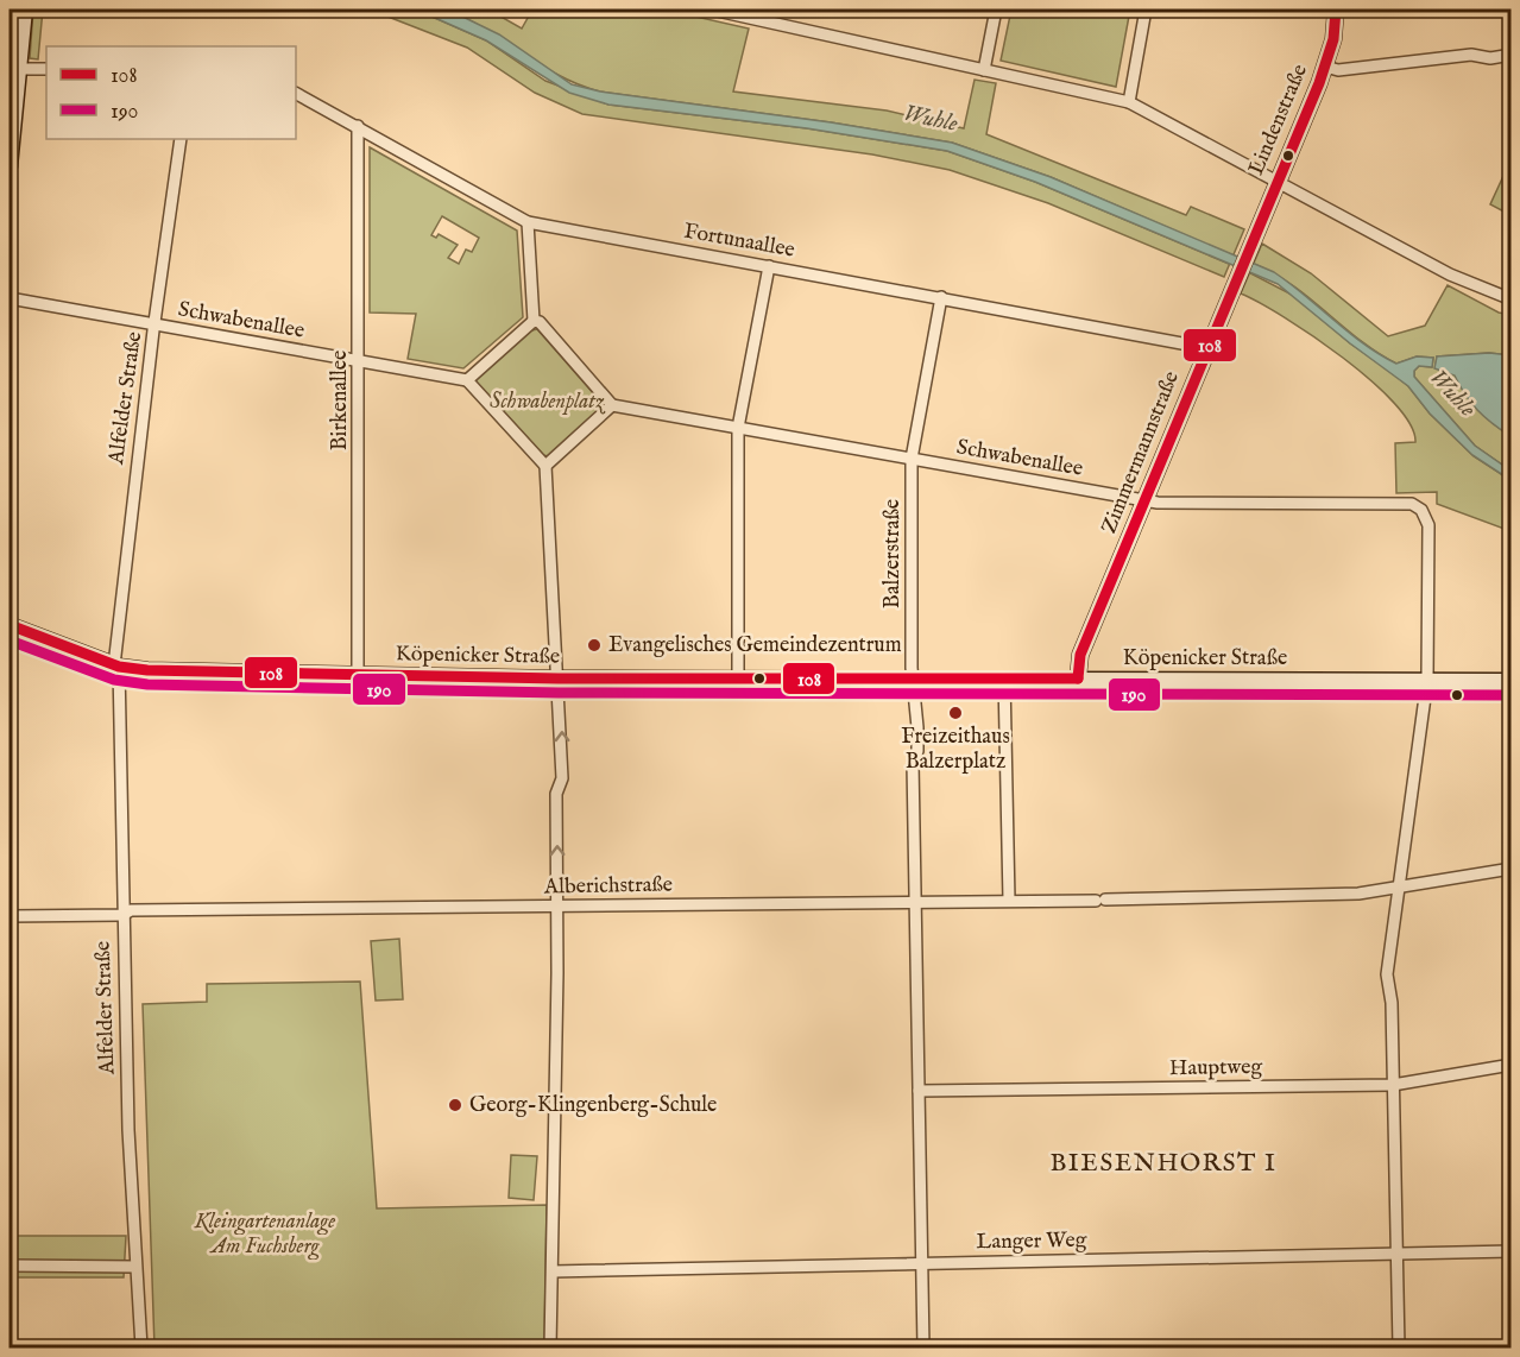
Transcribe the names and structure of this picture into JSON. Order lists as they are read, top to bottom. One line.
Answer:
{"streets":{"main road":["Lindenstraße","Zimmermannstraße","Köpenicker Straße"],"street":["Fortunaallee","Schwabenallee","Alfelder Straße","Birkenallee","Balzerstraße","Alberichstraße","Hauptweg","Langer Weg"]},"crossings":[["Lindenstraße","Zimmermannstraße"],["Fortunaallee","Birkenallee"],["Fortunaallee","Zimmermannstraße"],["Fortunaallee","Balzerstraße"],["Schwabenallee","Alfelder Straße"],["Schwabenallee","Birkenallee"],["Schwabenallee","Zimmermannstraße"],["Schwabenallee","Balzerstraße"],["Schwabenallee","Köpenicker Straße"],["Alfelder Straße","Köpenicker Straße"],["Alfelder Straße","Alberichstraße"],["Birkenallee","Köpenicker Straße"],["Zimmermannstraße","Köpenicker Straße"],["Balzerstraße","Köpenicker Straße"],["Balzerstraße","Alberichstraße"],["Balzerstraße","Hauptweg"],["Balzerstraße","Langer Weg"]],"districts":["BIESENHORST I"],"water":["Wuhle"],"parks":["Schwabenplatz","Kleingartenanlage Am Fuchsberg"],"places":["Evangelisches Gemeindezentrum","Freizeithaus Balzerplatz","Georg-Klingenberg-Schule"],"lines":["transit line 108","transit line 190"],"legend":["108","190"]}
